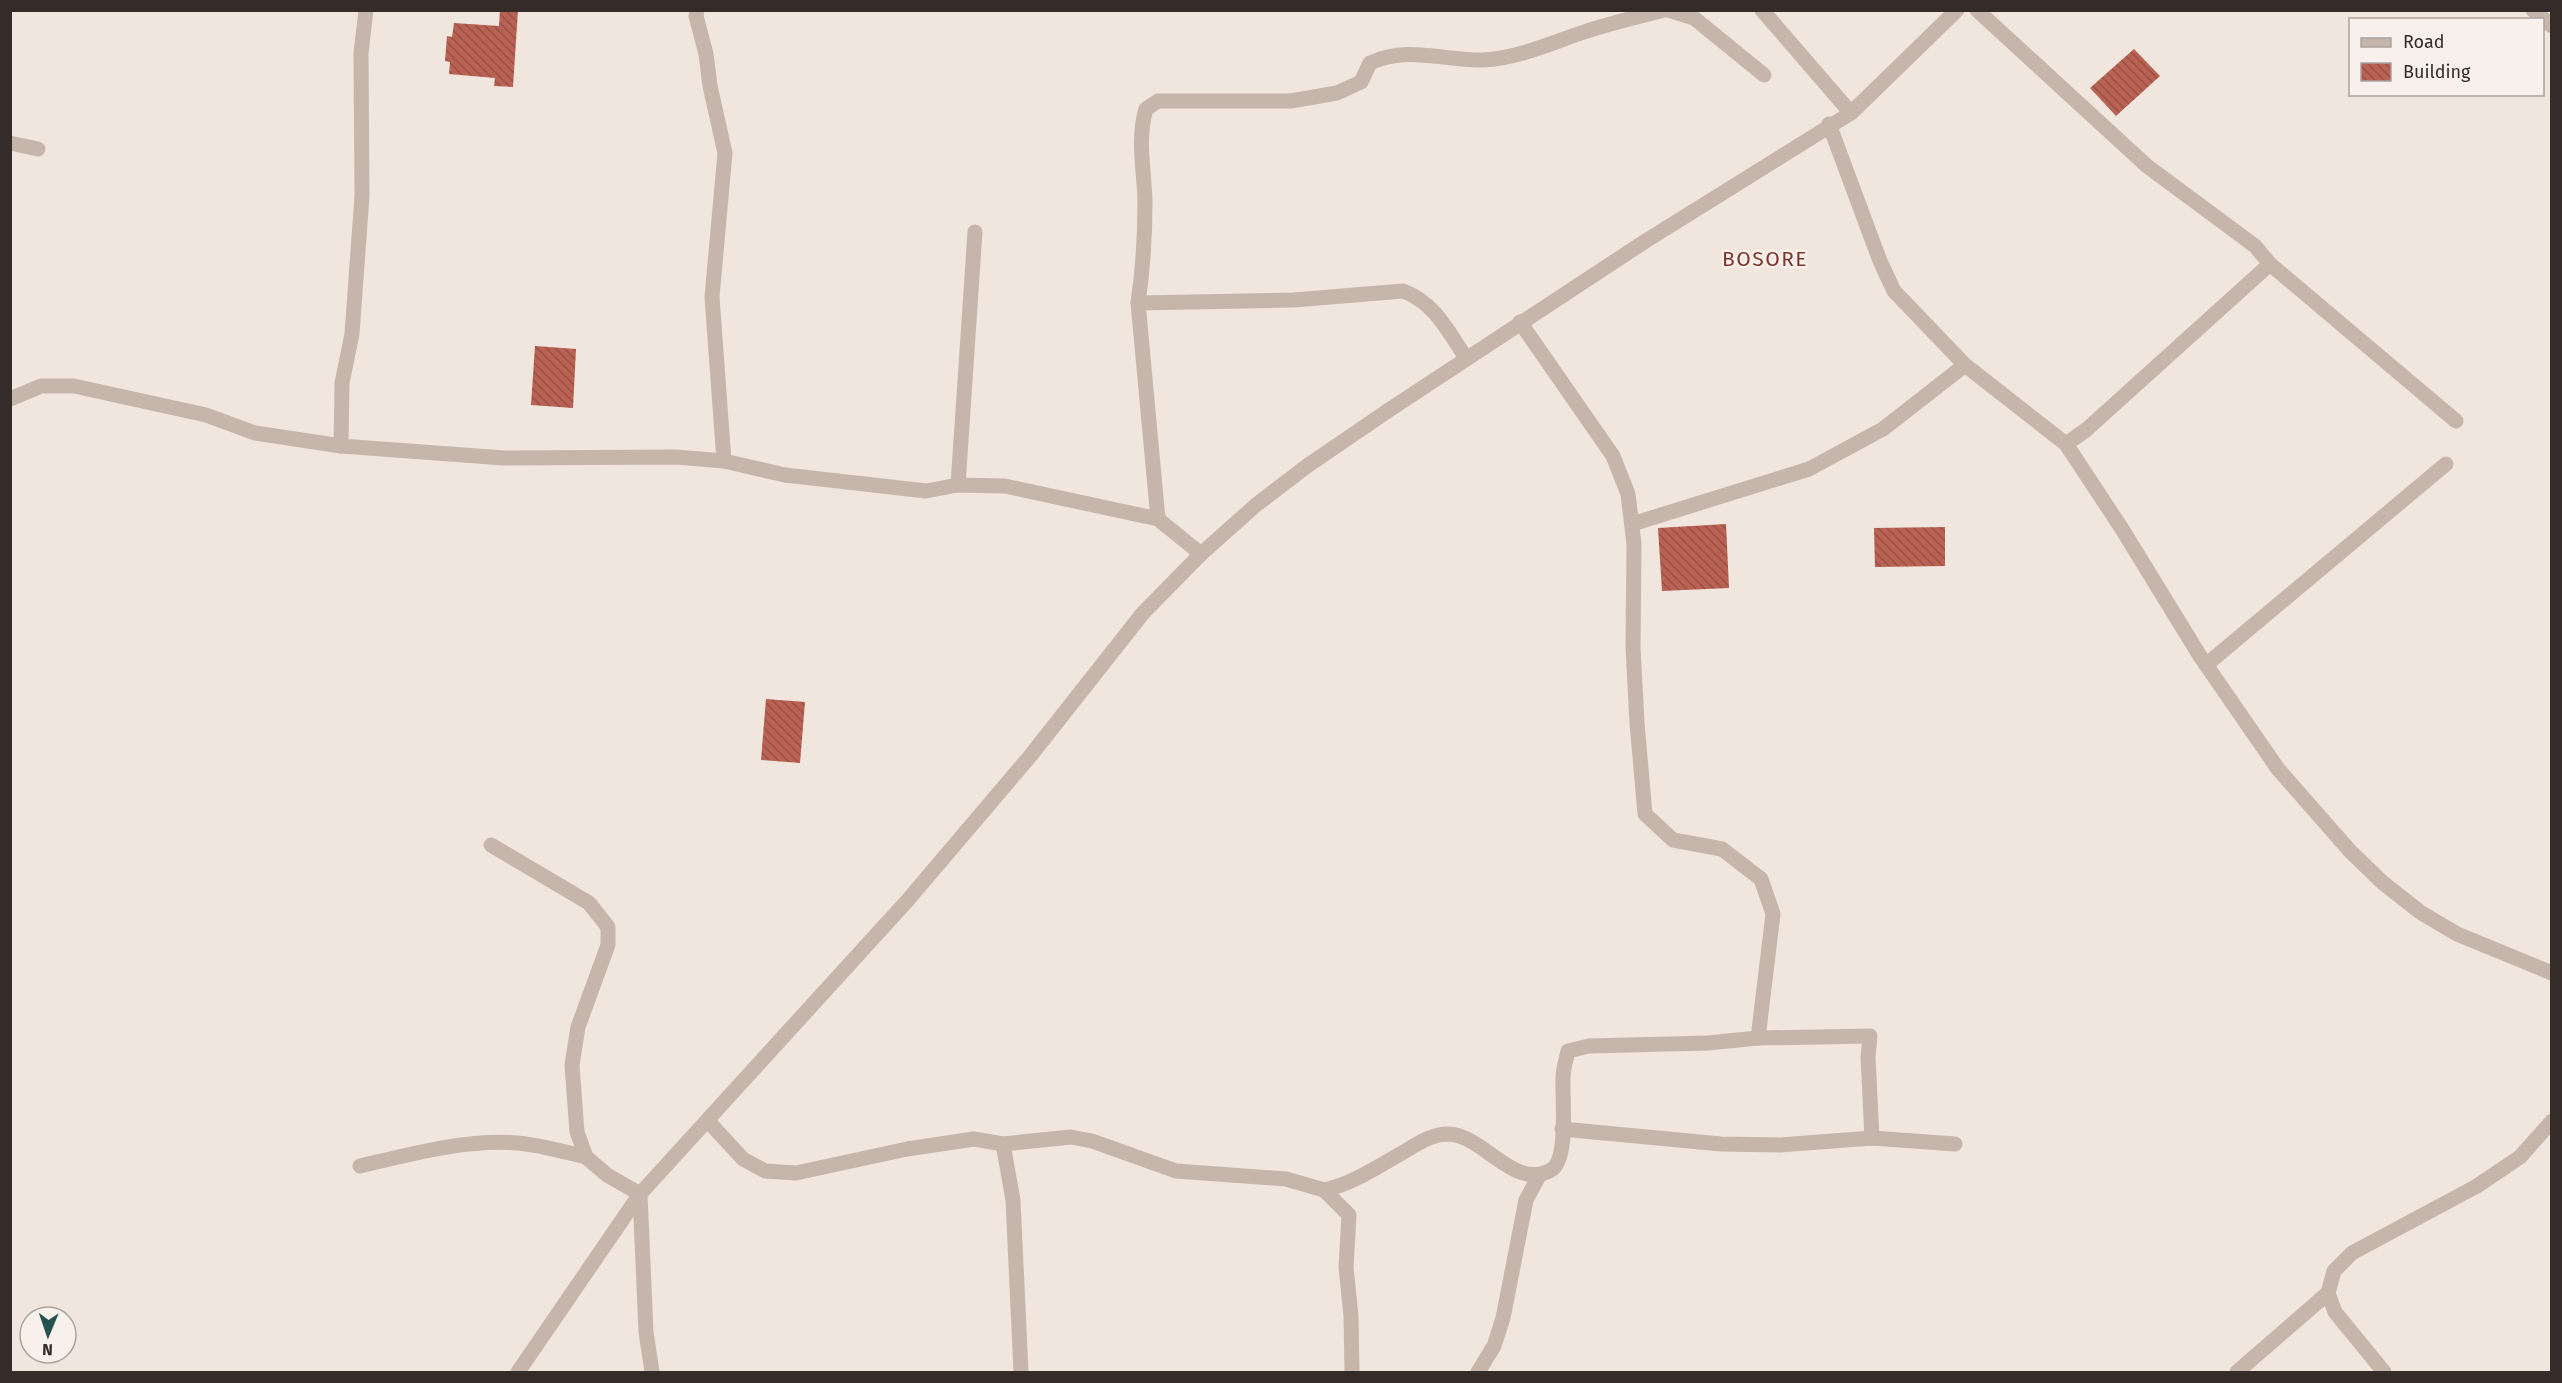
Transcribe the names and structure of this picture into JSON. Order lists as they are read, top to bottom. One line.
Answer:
{"districts":["BOSORE"],"legend":["Road","Building"],"north":"bottom"}
